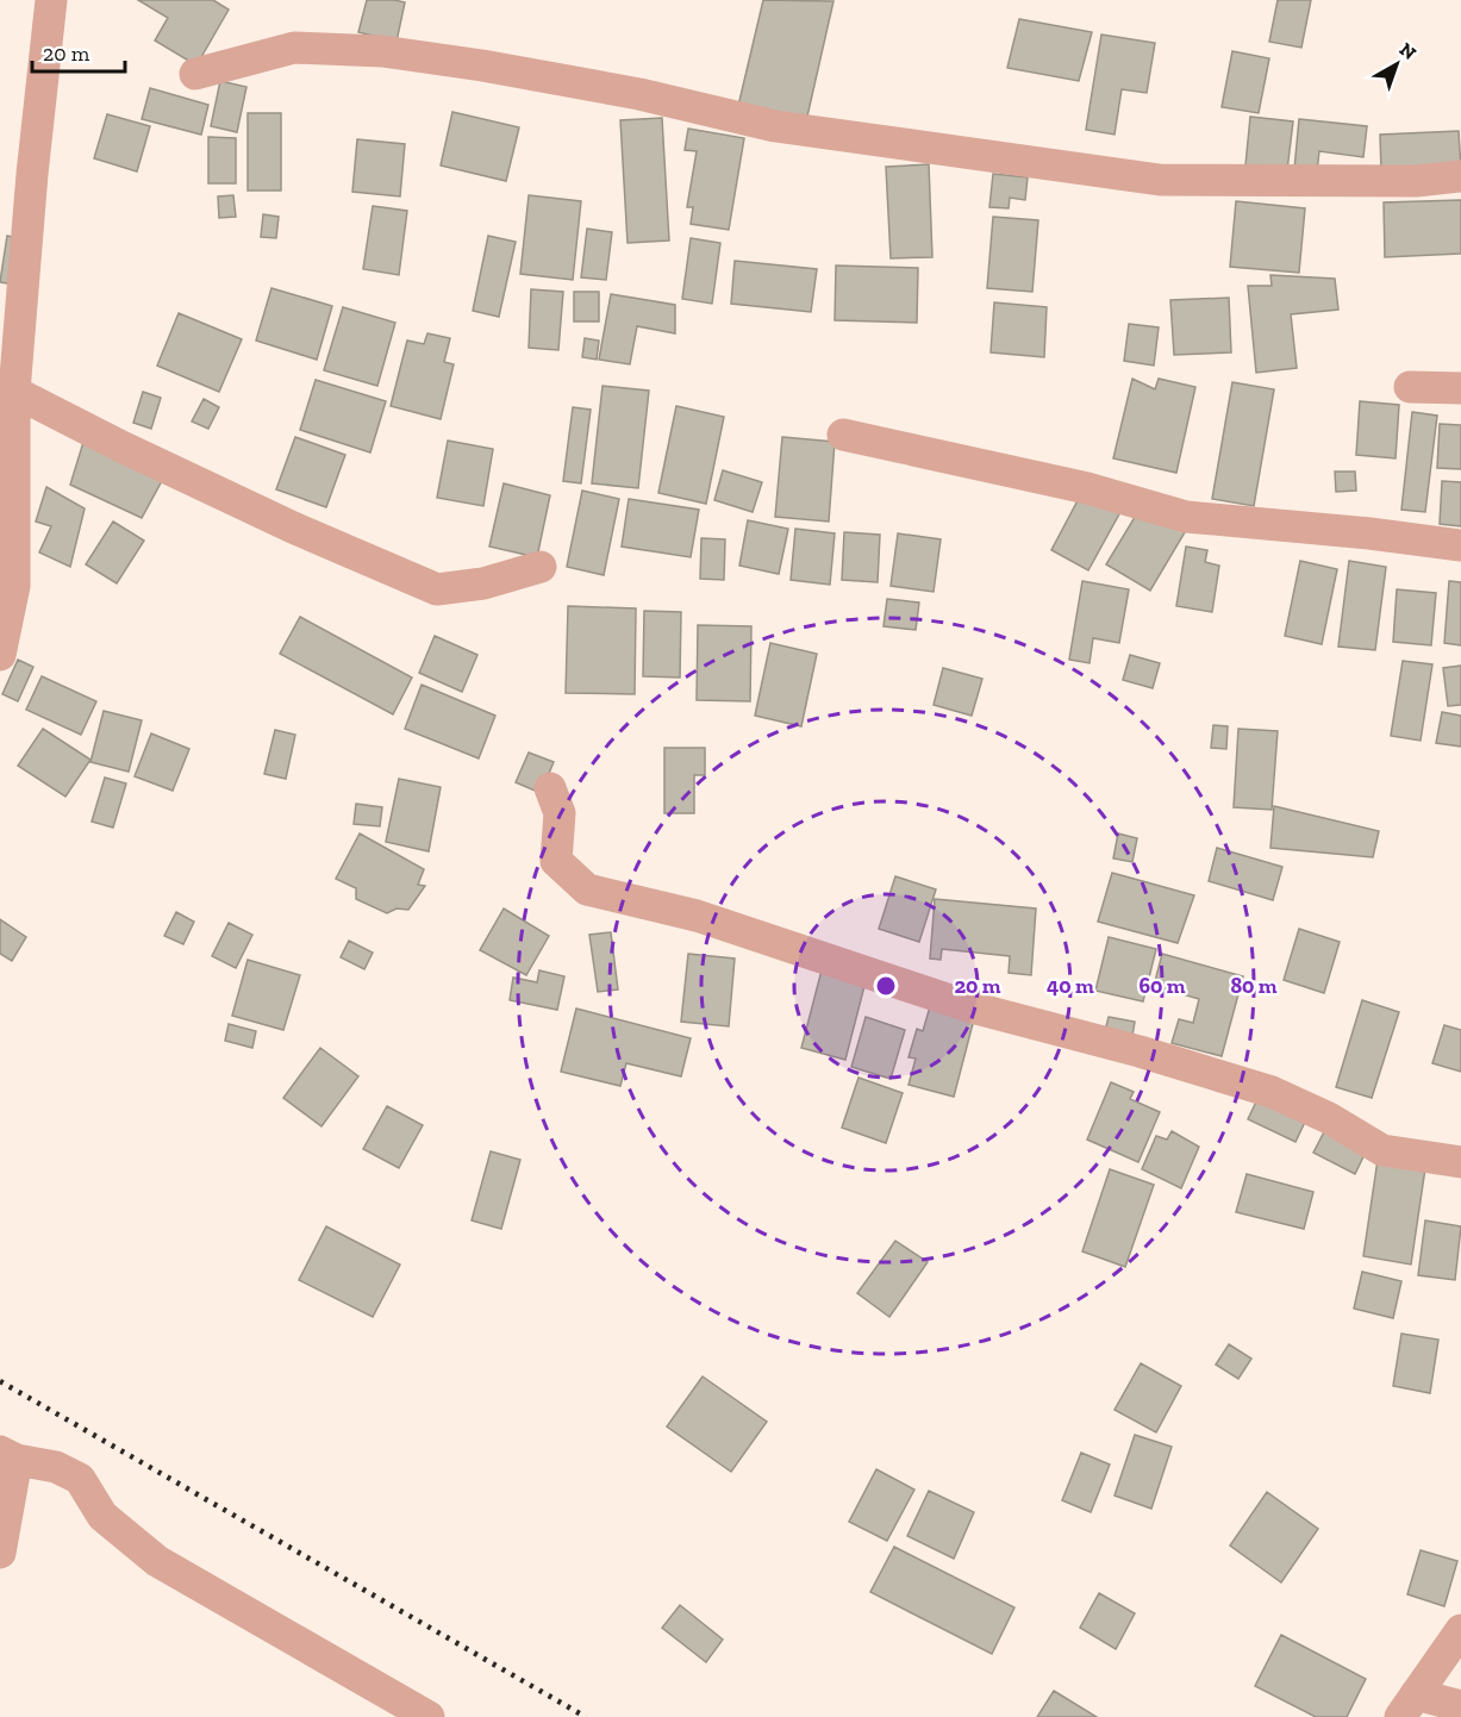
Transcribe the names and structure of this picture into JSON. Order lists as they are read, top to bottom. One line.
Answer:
{"scale_bar":"20 m","north":"top right","rings":["20 m","40 m","60 m","80 m"]}
